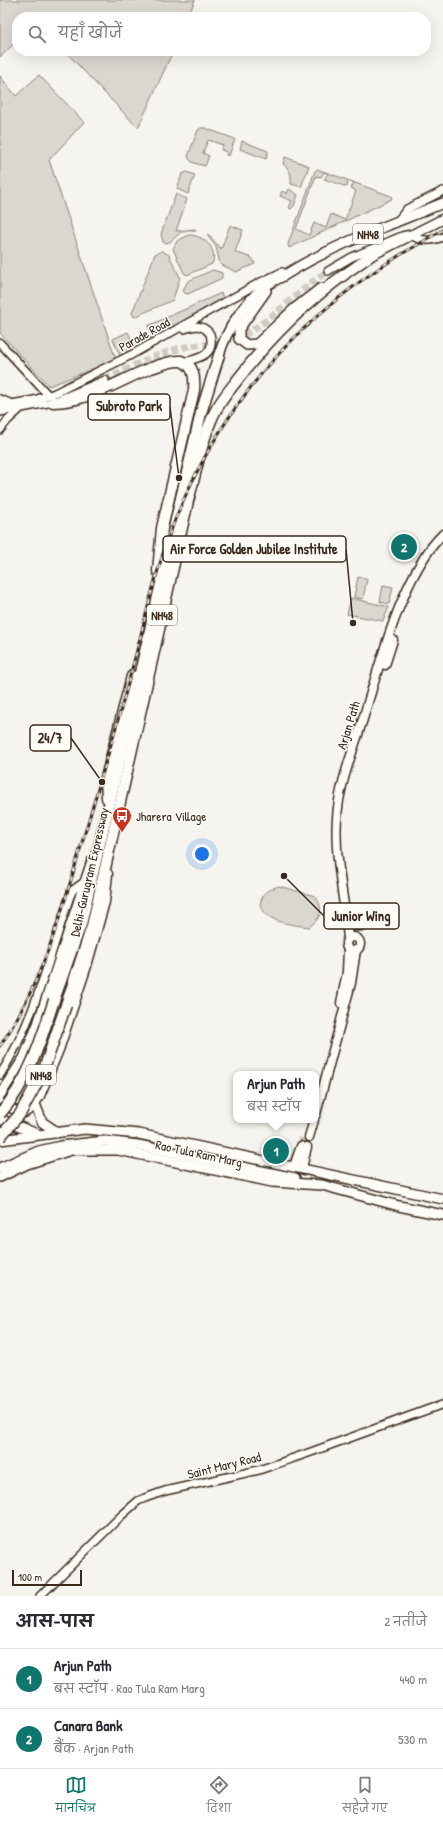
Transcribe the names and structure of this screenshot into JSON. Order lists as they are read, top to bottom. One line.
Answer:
{"streets":{"highway":["NH48","Delhi-Gurugram Expressway"],"main road":["Arjan Path","Rao Tula Ram Marg"],"street":["Parade Road","Saint Mary Road"]},"crossings":[["NH48","Parade Road"],["NH48","Delhi-Gurugram Expressway"],["Delhi-Gurugram Expressway","Rao Tula Ram Marg"]],"places":{"other":["Subroto Park","Air Force Golden Jubilee Institute","24/7","Junior Wing"],"bus stop":["Jharera Village"]},"scale_bar":"100 m","page":{"search":"यहाँ खोजें","pins":["2","1"],"popup":["Arjun Path","बस स्टॉप"],"scale":"100 m","heading":["आस-पास","2 नतीजे"],"list":[{"mark":"1","name":"Arjun Path","note":"बस स्टॉप · Rao Tula Ram Marg","value":"440 m"},{"mark":"2","name":"Canara Bank","note":"बैंक · Arjan Path","value":"530 m"}],"nav":["मानचित्र","दिशा","सहेजे गए"]}}
